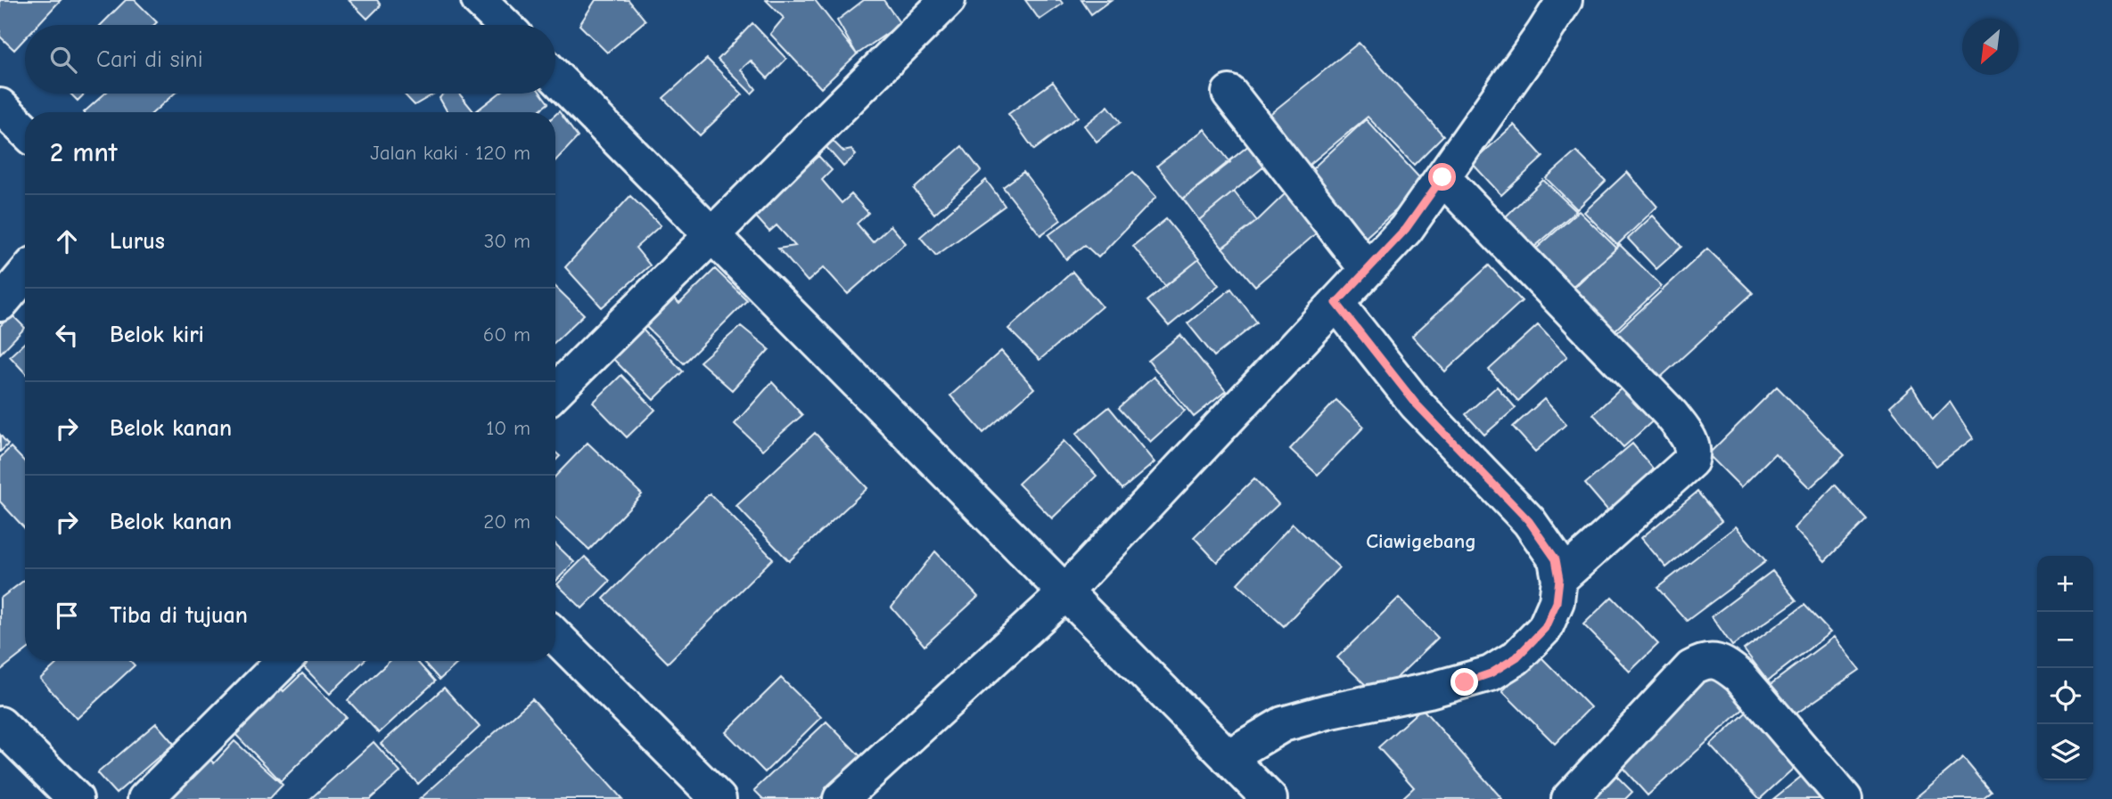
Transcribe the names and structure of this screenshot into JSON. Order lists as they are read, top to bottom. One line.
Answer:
{"districts":["Ciawigebang"],"north":"bottom left","page":{"search":"Cari di sini","heading":["2 mnt","Jalan kaki · 120 m"],"list":[["Lurus","30 m"],["Belok kiri","60 m"],["Belok kanan","10 m"],["Belok kanan","20 m"],"Tiba di tujuan"],"map_buttons":["+","−"]}}
